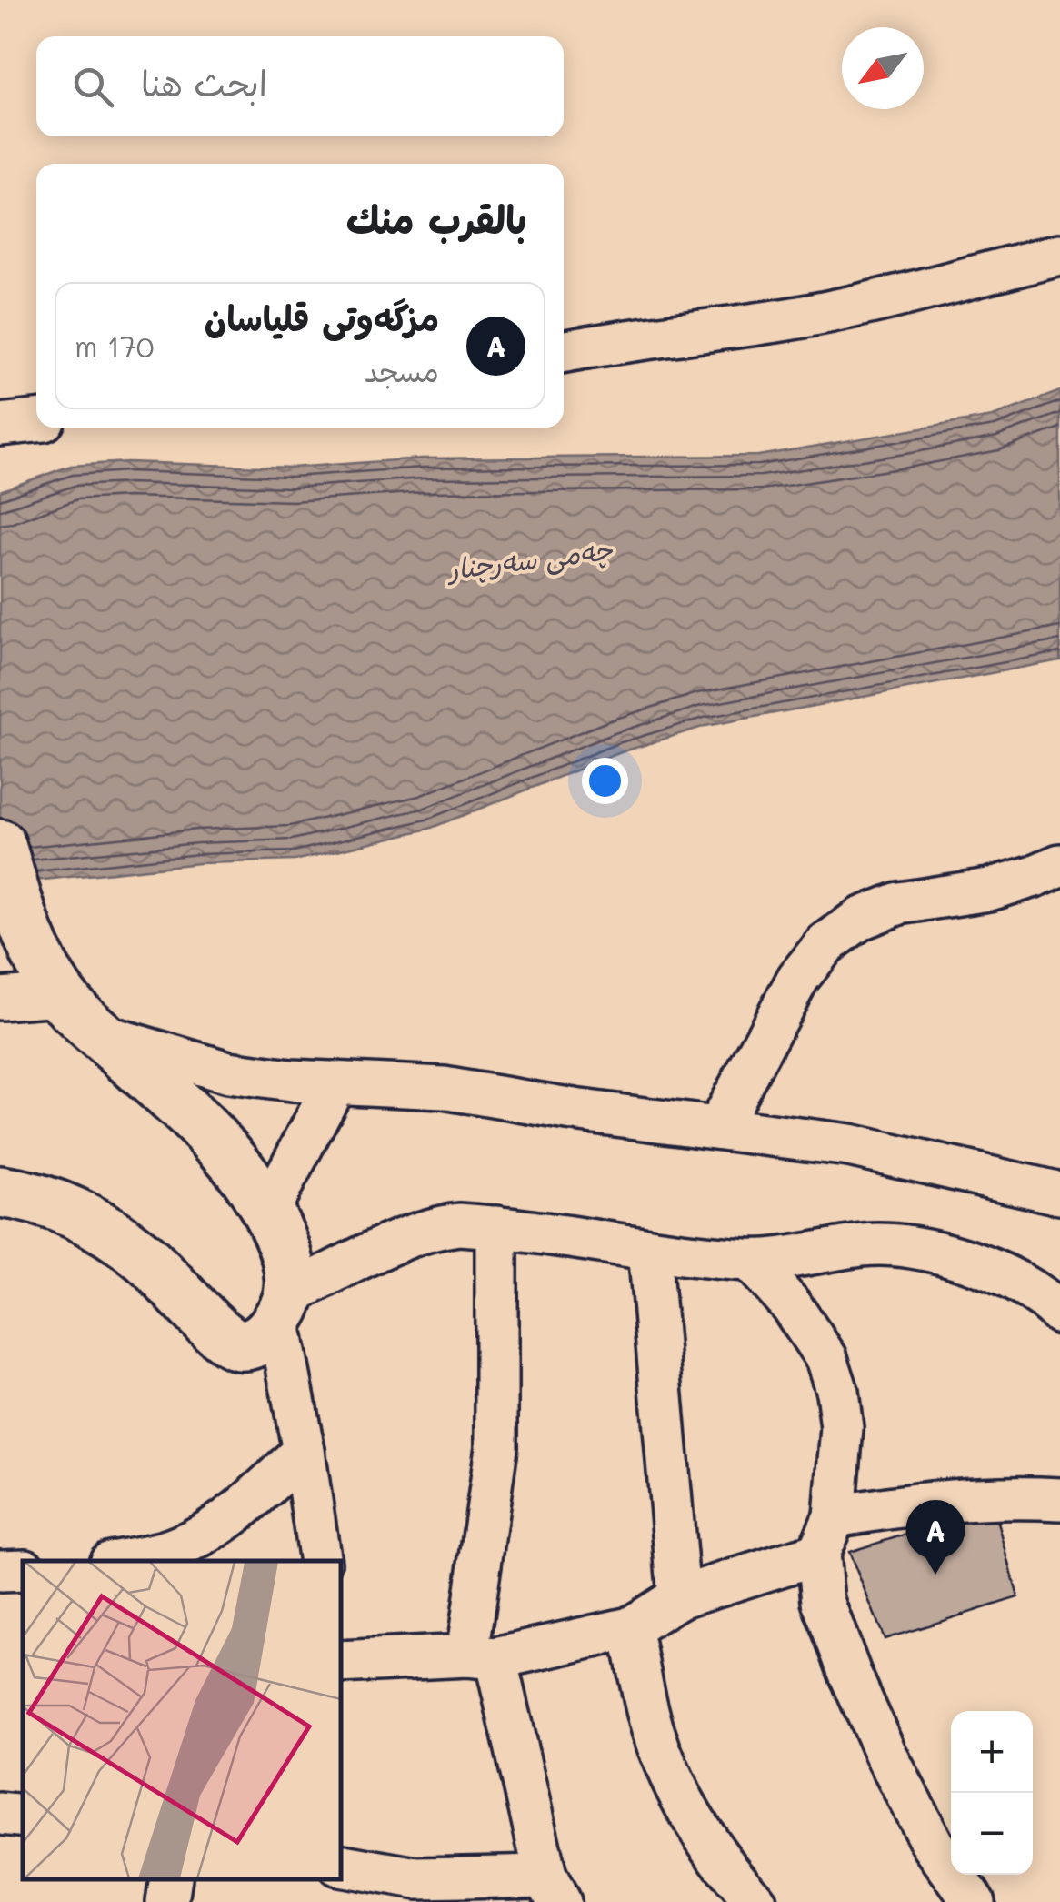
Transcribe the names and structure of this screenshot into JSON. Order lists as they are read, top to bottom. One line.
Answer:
{"water":["چەمی سەرچنار"],"north":"bottom left","page":{"search":"ابحث هنا","heading":"بالقرب منك","list":[{"mark":"A","name":"مزگەوتی قلیاسان","note":"مسجد","value":"170 m"}],"pins":"A","map_buttons":["+","−"]}}
